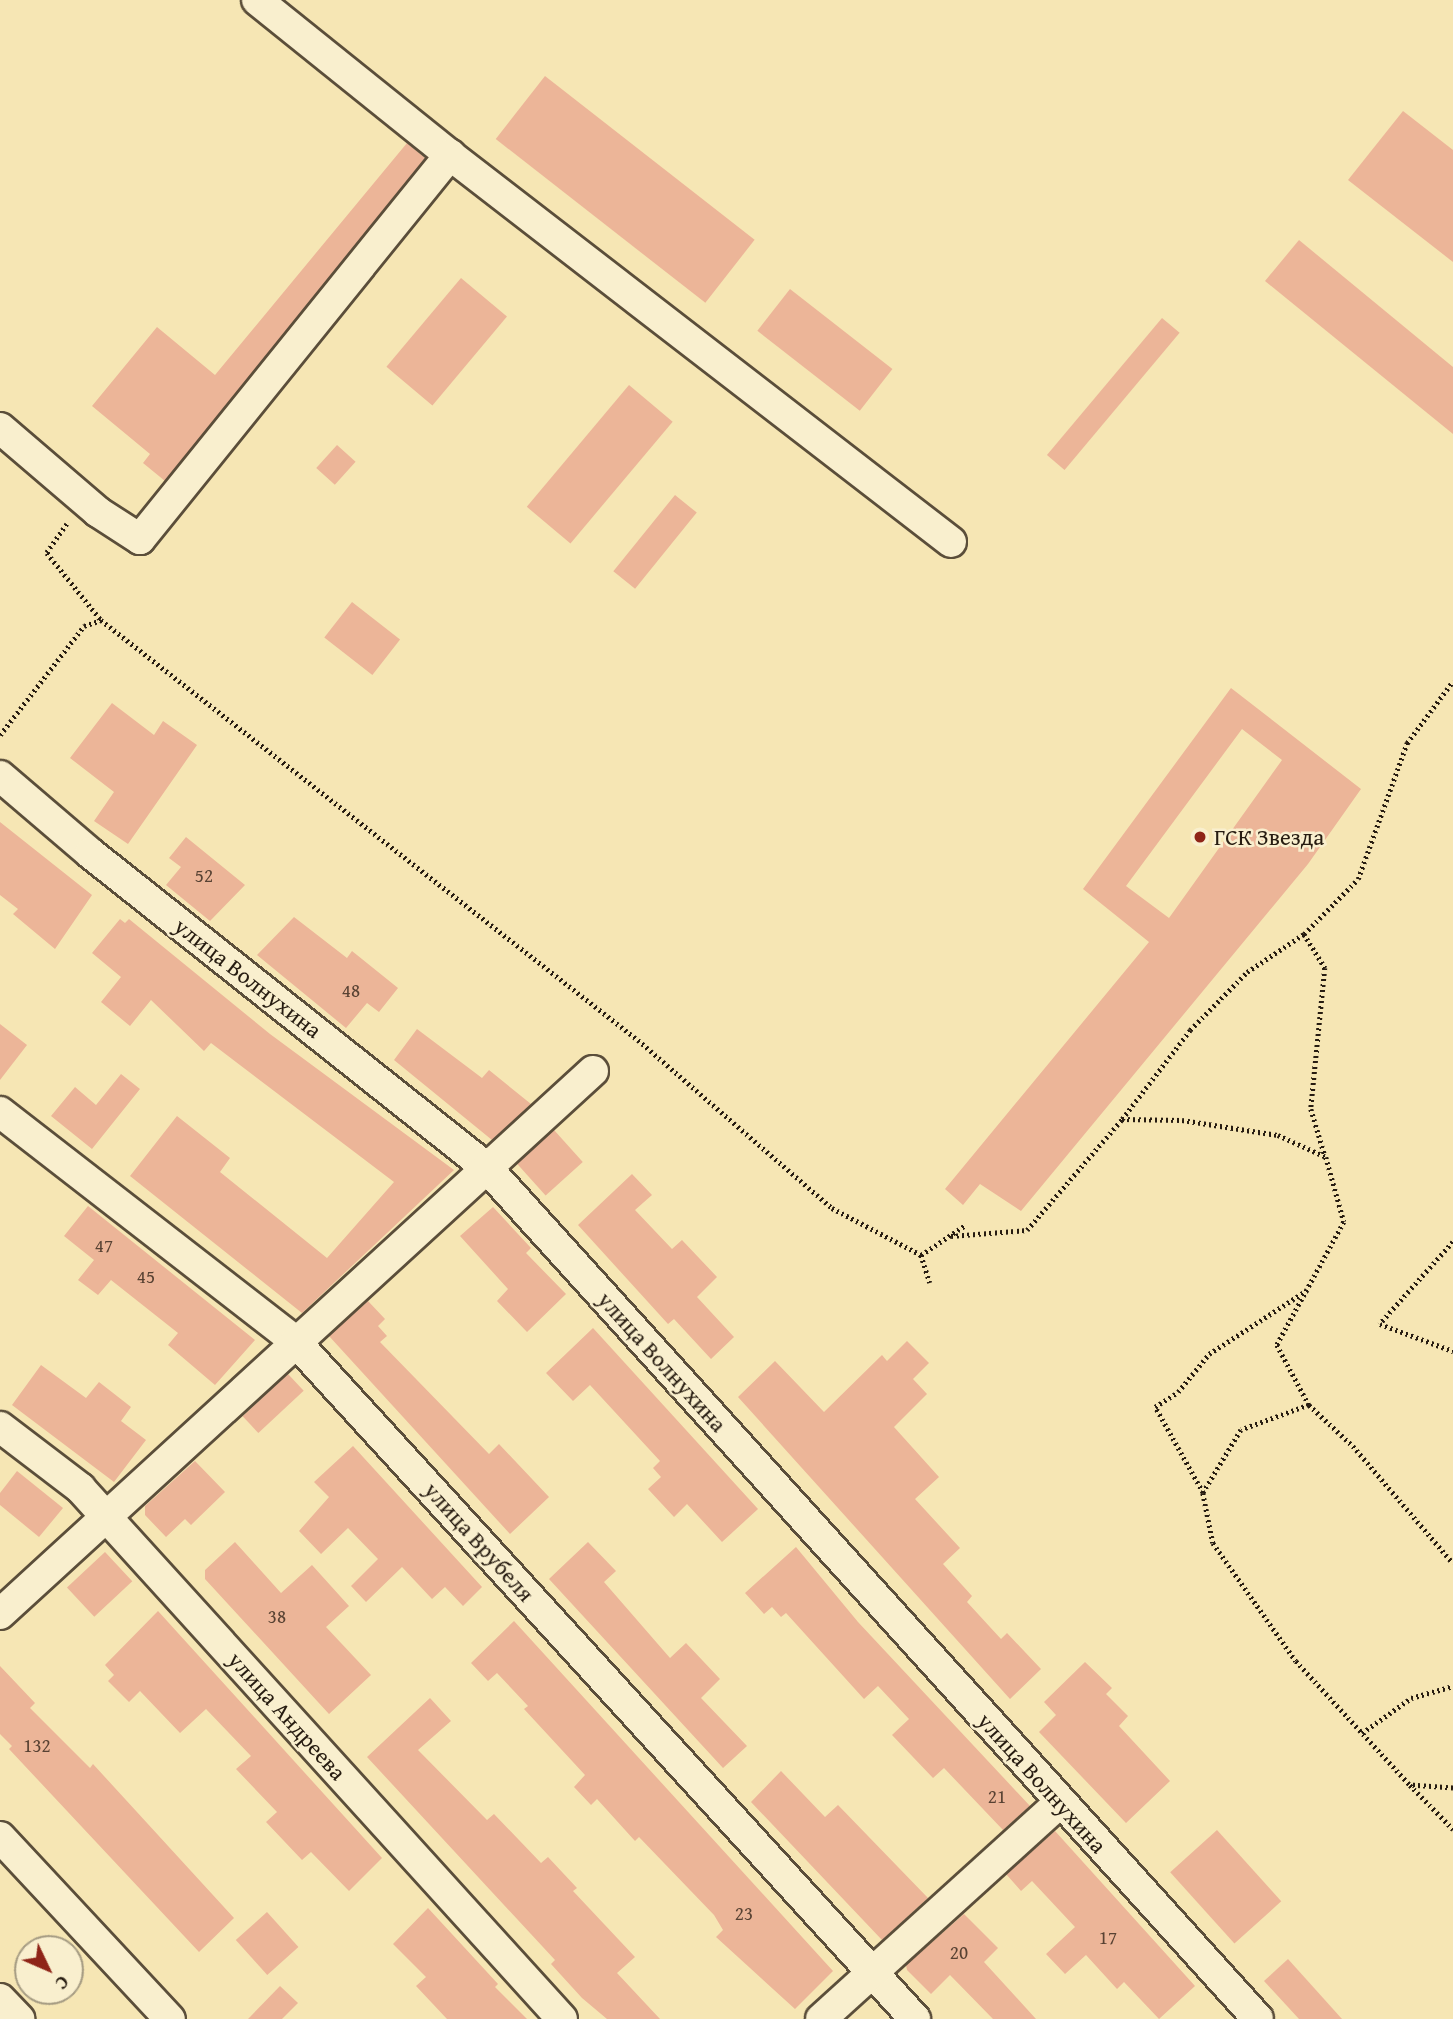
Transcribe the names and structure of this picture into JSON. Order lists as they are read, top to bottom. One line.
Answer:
{"streets":{"street":["улица Волнухина","улица Врубеля","улица Андреева"]},"places":["ГСК Звезда"],"house_numbers":["52","48","47","45","38","132","21","23","17","20"],"north":"bottom right"}
